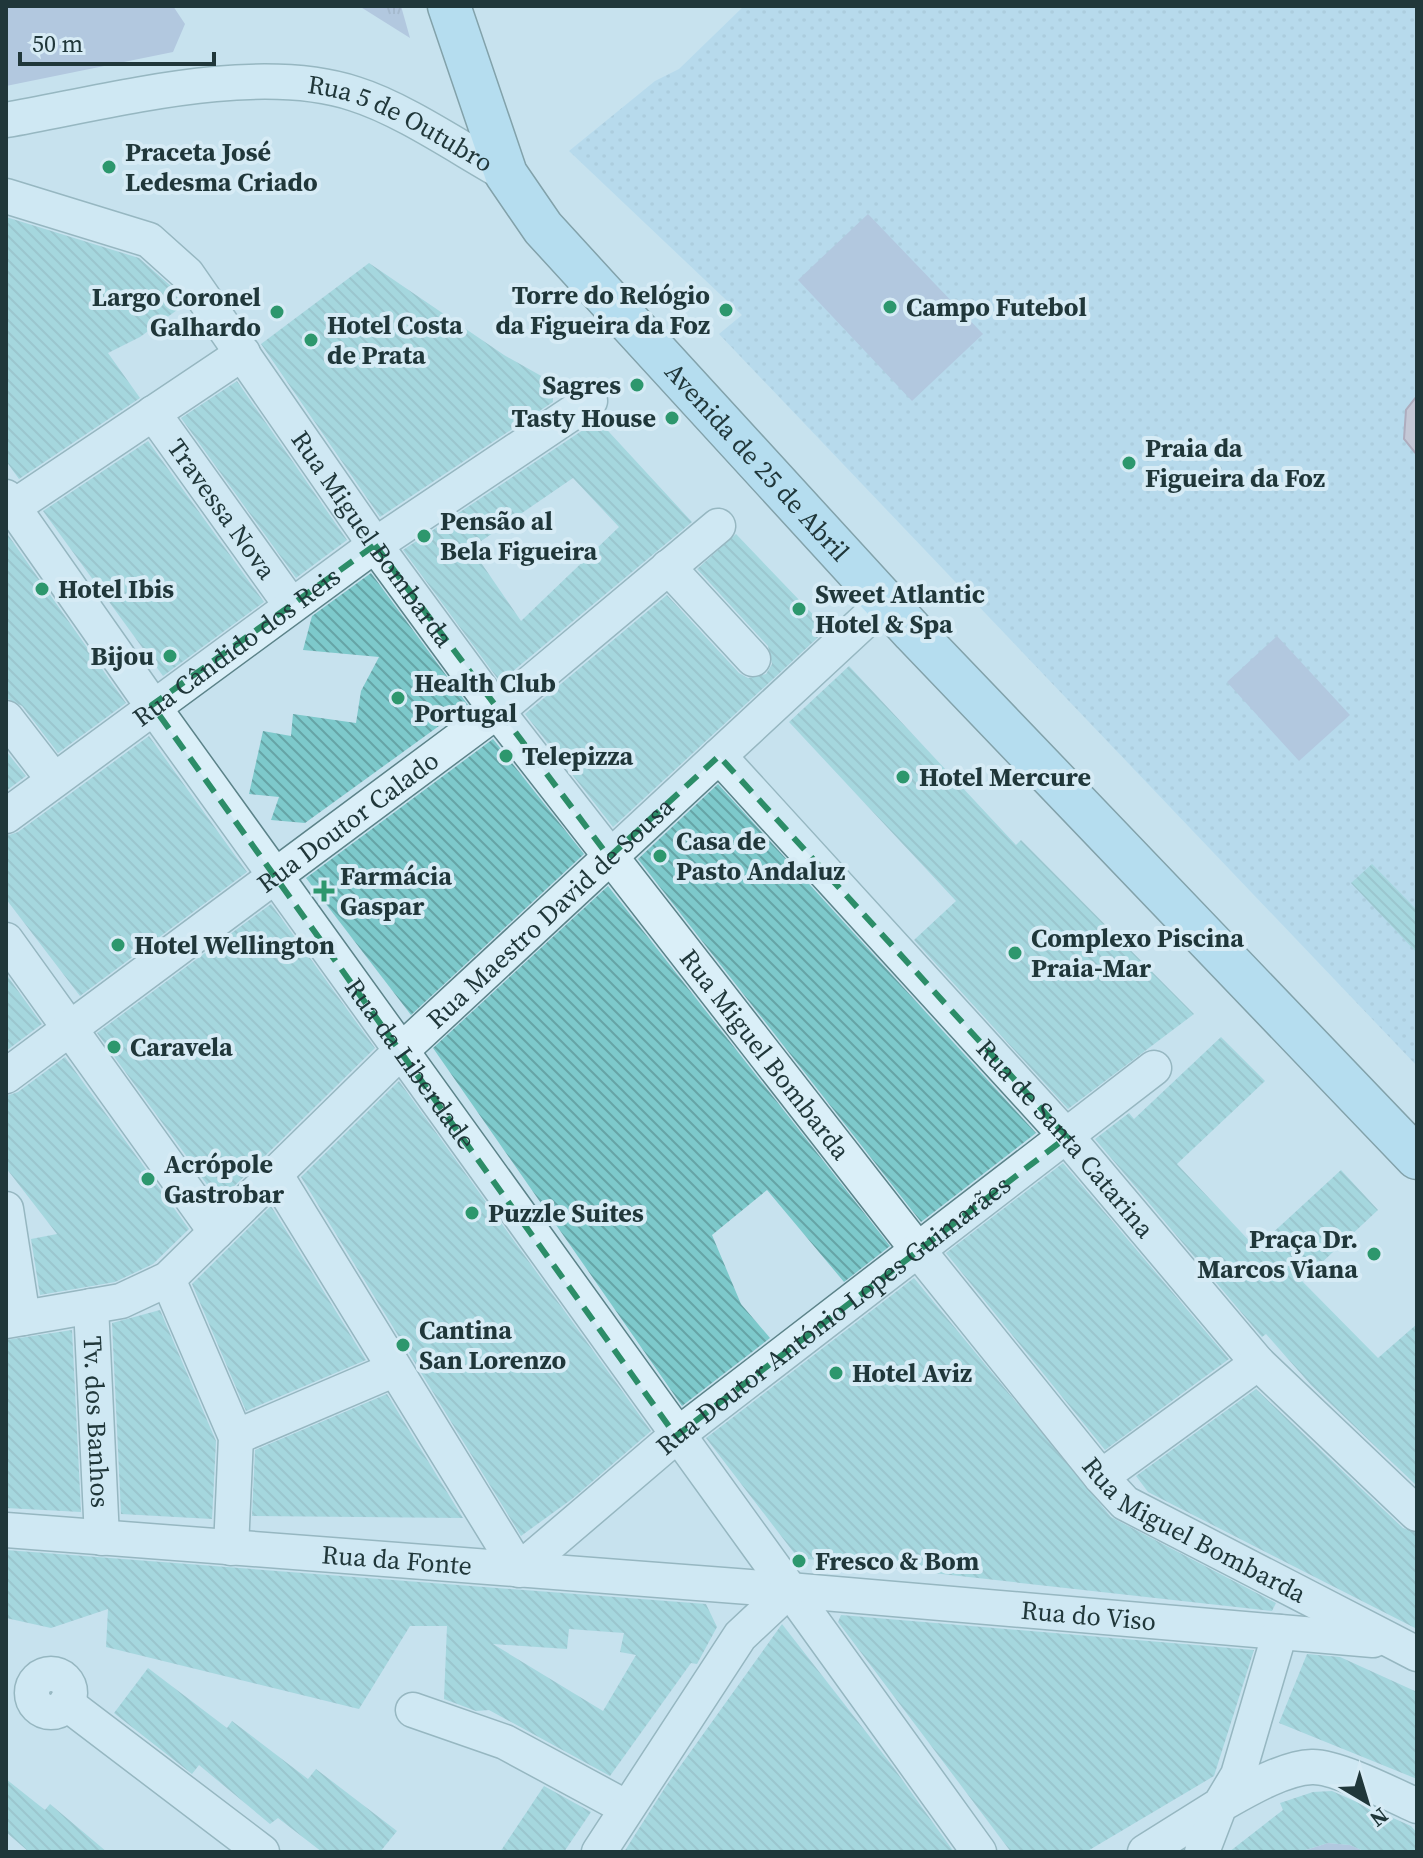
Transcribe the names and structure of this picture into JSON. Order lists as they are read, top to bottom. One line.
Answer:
{"streets":{"main road":["Avenida de 25 de Abril"],"street":["Rua 5 de Outubro","Travessa Nova","Rua Miguel Bombarda","Rua Cândido dos Reis","Rua Doutor Calado","Rua Maestro David de Sousa","Rua da Liberdade","Rua de Santa Catarina","Rua Doutor António Lopes Guimarães","Tv. dos Banhos","Rua da Fonte","Rua do Viso"]},"crossings":[["Rua 5 de Outubro","Avenida de 25 de Abril"],["Avenida de 25 de Abril","Rua Maestro David de Sousa"],["Travessa Nova","Rua Cândido dos Reis"],["Rua Miguel Bombarda","Rua Cândido dos Reis"],["Rua Miguel Bombarda","Rua Doutor Calado"],["Rua Miguel Bombarda","Rua Maestro David de Sousa"],["Rua Miguel Bombarda","Rua Doutor António Lopes Guimarães"],["Rua Miguel Bombarda","Rua do Viso"],["Rua Cândido dos Reis","Rua da Liberdade"],["Rua Doutor Calado","Rua da Liberdade"],["Rua Maestro David de Sousa","Rua da Liberdade"],["Rua Maestro David de Sousa","Rua de Santa Catarina"],["Rua Maestro David de Sousa","Tv. dos Banhos"],["Rua da Liberdade","Rua Doutor António Lopes Guimarães"],["Rua da Liberdade","Rua da Fonte"],["Rua da Liberdade","Rua do Viso"],["Rua de Santa Catarina","Rua Doutor António Lopes Guimarães"],["Rua Doutor António Lopes Guimarães","Rua da Fonte"],["Tv. dos Banhos","Rua da Fonte"],["Rua da Fonte","Rua do Viso"]],"places":{"other":["Praceta José Ledesma Criado","Campo Futebol","Torre do Relógio da Figueira da Foz","Largo Coronel Galhardo","Hotel Costa de Prata","Sagres","Tasty House","Praia da Figueira da Foz","Pensão al Bela Figueira","Hotel Ibis","Sweet Atlantic Hotel & Spa","Bijou","Health Club Portugal","Telepizza","Hotel Mercure","Casa de Pasto Andaluz","Hotel Wellington","Complexo Piscina Praia-Mar","Caravela","Acrópole Gastrobar","Puzzle Suites","Praça Dr. Marcos Viana","Cantina San Lorenzo","Hotel Aviz","Fresco & Bom"],"health":["Farmácia Gaspar"]},"scale_bar":"50 m","north":"bottom right"}
